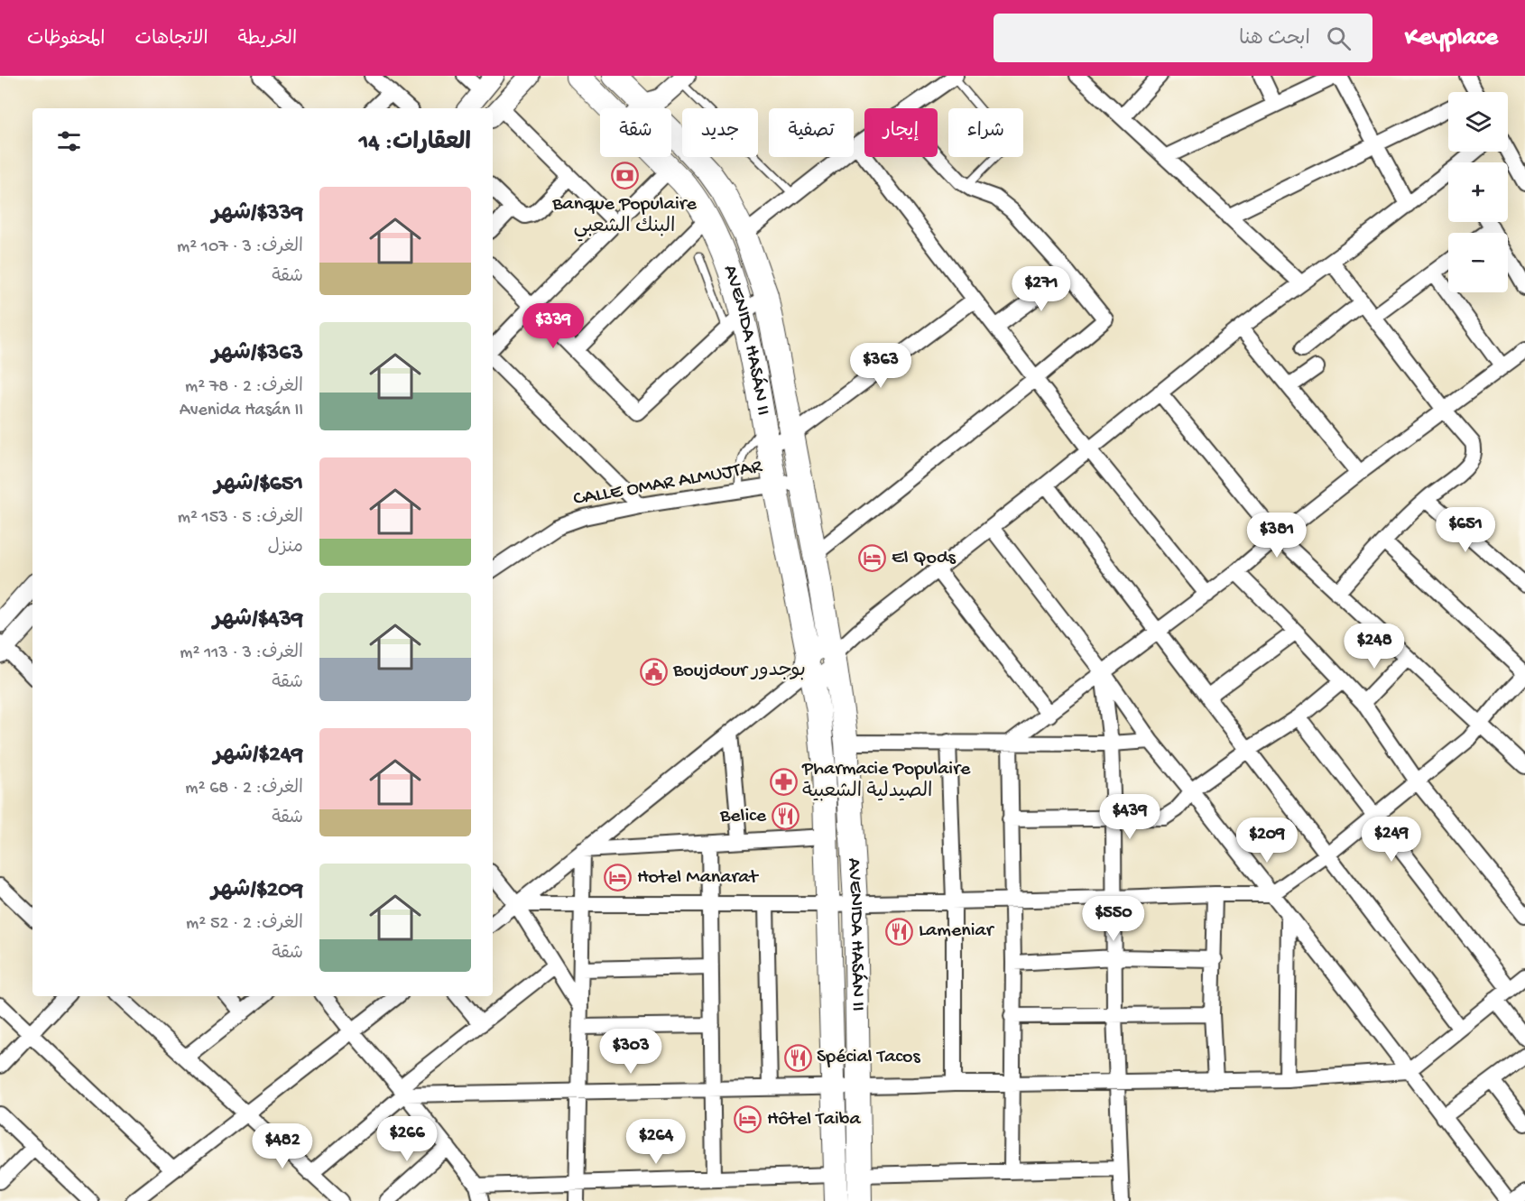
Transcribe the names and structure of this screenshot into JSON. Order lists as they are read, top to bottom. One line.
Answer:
{"streets":{"main road":["AVENIDA HASÁN II"],"street":["CALLE OMAR ALMUJTAR"]},"crossings":[["AVENIDA HASÁN II","CALLE OMAR ALMUJTAR"]],"places":{"bank":["Banque Populaire البنك الشعبي"],"hotel":["El Qods","Hotel Manarat","Hôtel Taiba"],"public building":["Boujdour بوجدور"],"pharmacy":["Pharmacie Populaire الصيدلية الشعبية"],"restaurant":["Belice","Lameniar","Spécial Tacos"]},"page":{"header":"Keyplace","search":"ابحث هنا","nav":["الخريطة","الاتجاهات","المحفوظات"],"map_buttons":["+","−"],"chip":["شراء","إيجار","تصفية","جديد","شقة"],"heading":"العقارات: 14","list":[{"name":"$339/شهر","note":"الغرف: 3 · 107 m² · شقة"},{"name":"$363/شهر","note":"الغرف: 2 · 78 m² · Avenida Hasán II"},{"name":"$651/شهر","note":"الغرف: 5 · 153 m² · منزل"},{"name":"$439/شهر","note":"الغرف: 3 · 113 m² · شقة"},{"name":"$249/شهر","note":"الغرف: 2 · 68 m² · شقة"},{"name":"$209/شهر","note":"الغرف: 2 · 52 m² · شقة"}],"price":["$271","$339","$363","$651","$381","$248","$439","$249","$209","$550","$303","$266","$264","$482"]}}
